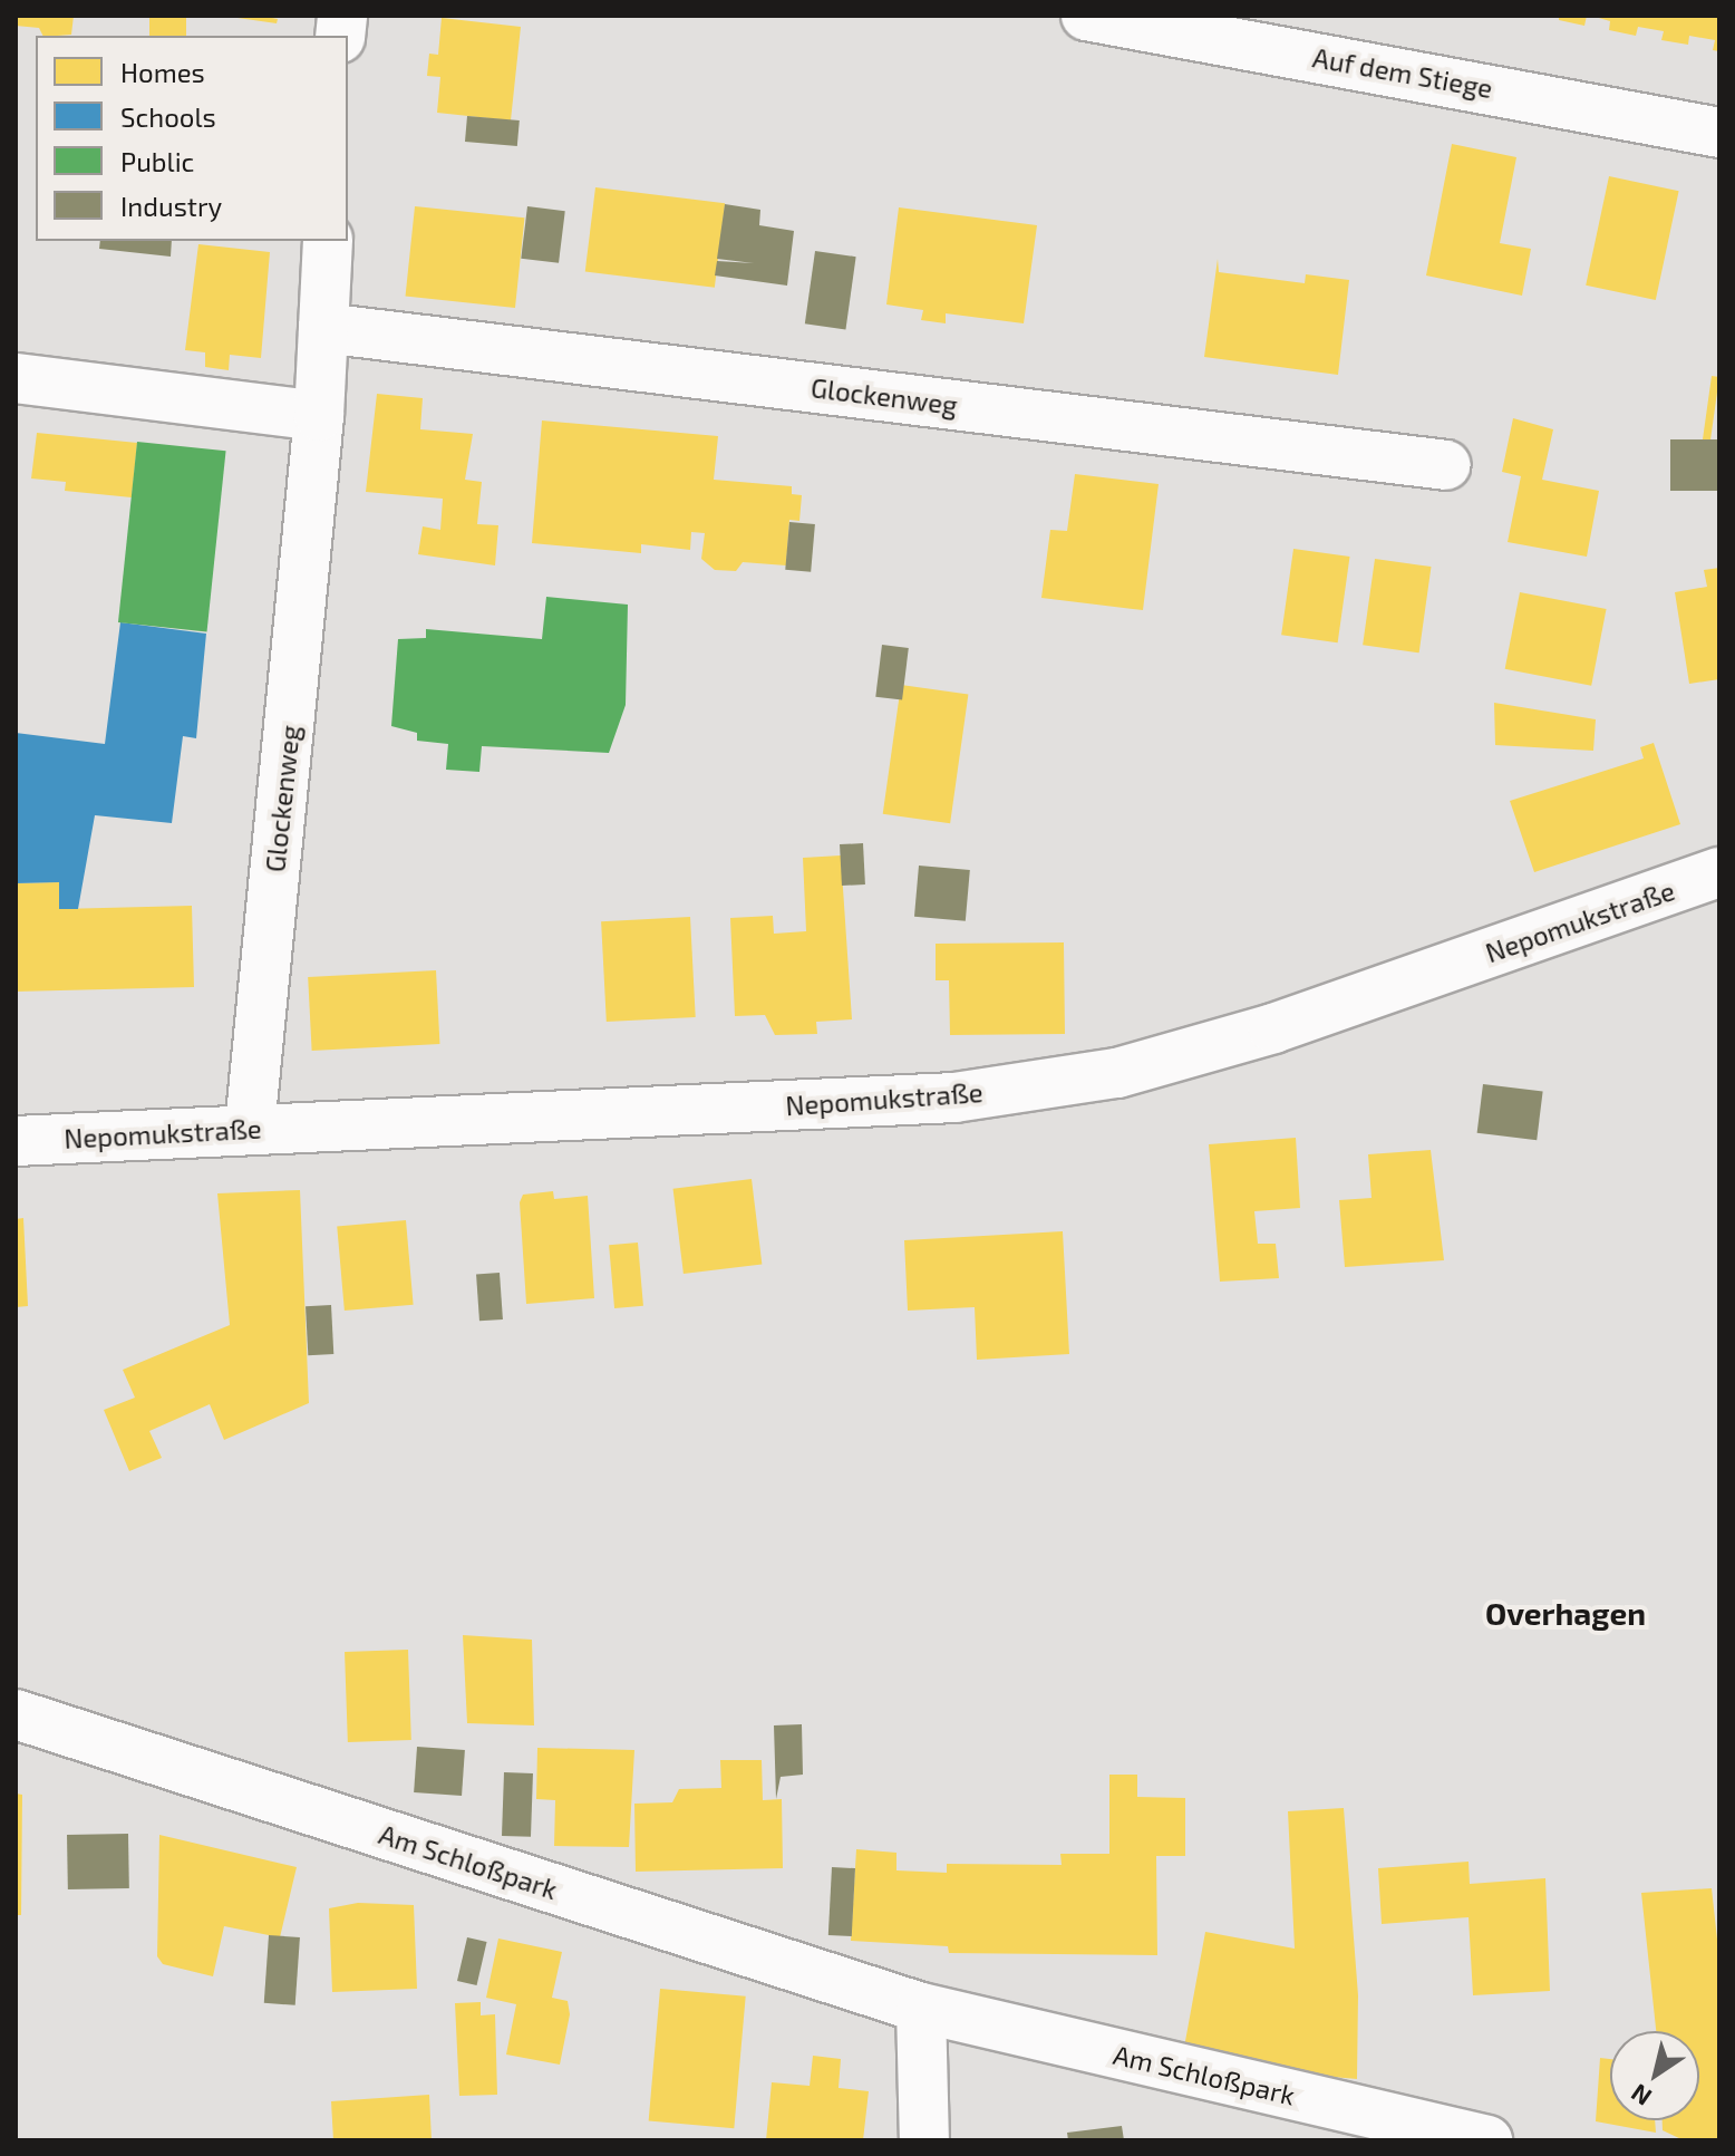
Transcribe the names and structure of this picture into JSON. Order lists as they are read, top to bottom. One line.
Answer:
{"streets":{"street":["Auf dem Stiege","Glockenweg","Nepomukstraße","Am Schloßpark"]},"crossings":[["Glockenweg","Nepomukstraße"]],"districts":["Overhagen"],"legend":["Homes","Schools","Public","Industry"],"north":"bottom left"}
